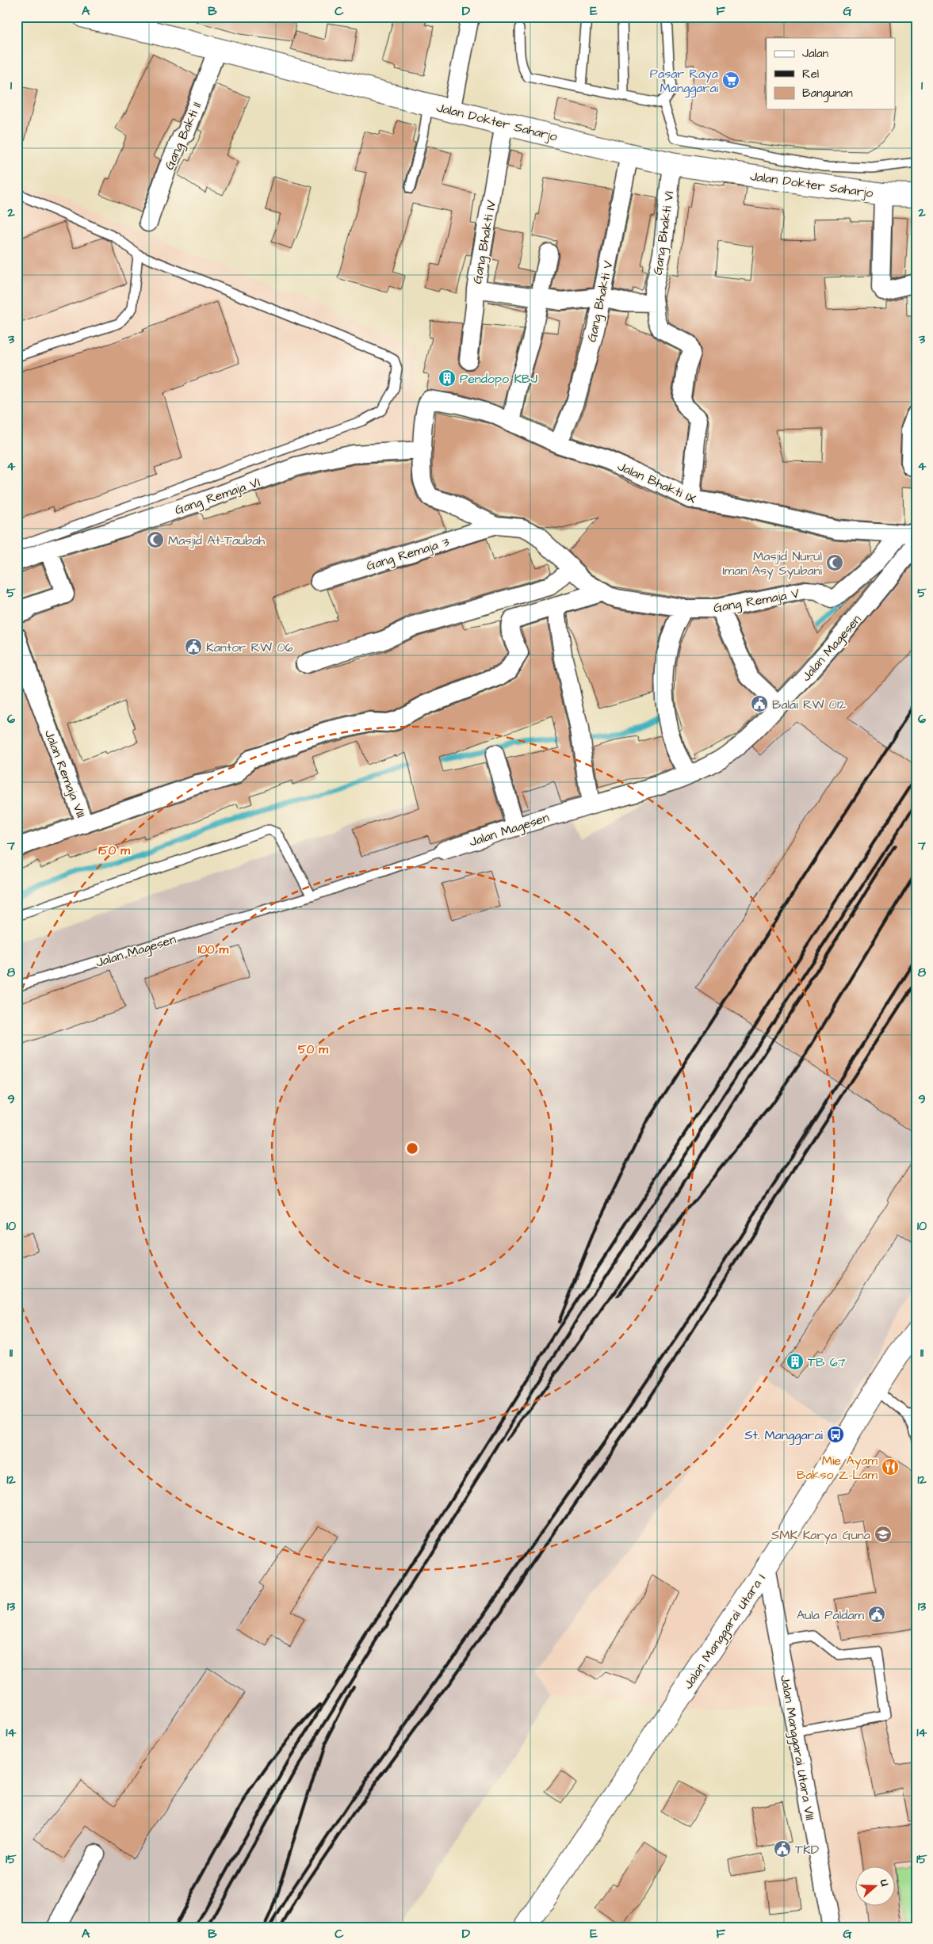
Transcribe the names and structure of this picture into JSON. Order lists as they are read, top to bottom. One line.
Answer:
{"streets":{"main road":["Jalan Dokter Saharjo","Jalan Manggarai Utara I"],"street":["Gang Bakti II","Gang Bhakti VI","Gang Bhakti IV","Gang Bhakti V","Jalan Bhakti IX","Gang Remaja VI","Gang Remaja 3","Gang Remaja V","Jalan Magesen","Jalan Remaja VIII","Jalan Manggarai Utara VIII"]},"crossings":[["Jalan Dokter Saharjo","Gang Bakti II"],["Jalan Dokter Saharjo","Gang Bhakti VI"],["Jalan Dokter Saharjo","Gang Bhakti IV"],["Jalan Dokter Saharjo","Gang Bhakti V"],["Gang Bhakti VI","Jalan Bhakti IX"],["Gang Bhakti V","Jalan Bhakti IX"],["Jalan Bhakti IX","Gang Remaja V"],["Jalan Bhakti IX","Jalan Magesen"],["Gang Remaja VI","Gang Remaja V"],["Gang Remaja 3","Gang Remaja V"],["Gang Remaja V","Jalan Magesen"],["Jalan Manggarai Utara I","Jalan Manggarai Utara VIII"]],"places":{"supermarket":["Pasar Raya Manggarai"],"building":["Pendopo KBJ","TB 67"],"mosque":["Masjid At-Taubah","Masjid Nurul Iman Asy Syubani"],"public building":["Kantor RW 06","Balai RW 012","Aula Paldam","TKD"],"bus stop":["St. Manggarai"],"restaurant":["Mie Ayam Bakso Z-Lam"],"school or university":["SMK Karya Guna"]},"legend":["Jalan","Rel","Bangunan"],"north":"right","grid":{"columns":["A","B","C","D","E","F","G"],"rows":["1","2","3","4","5","6","7","8","9","10","11","12","13","14","15"]},"rings":["150 m","100 m","50 m"]}
